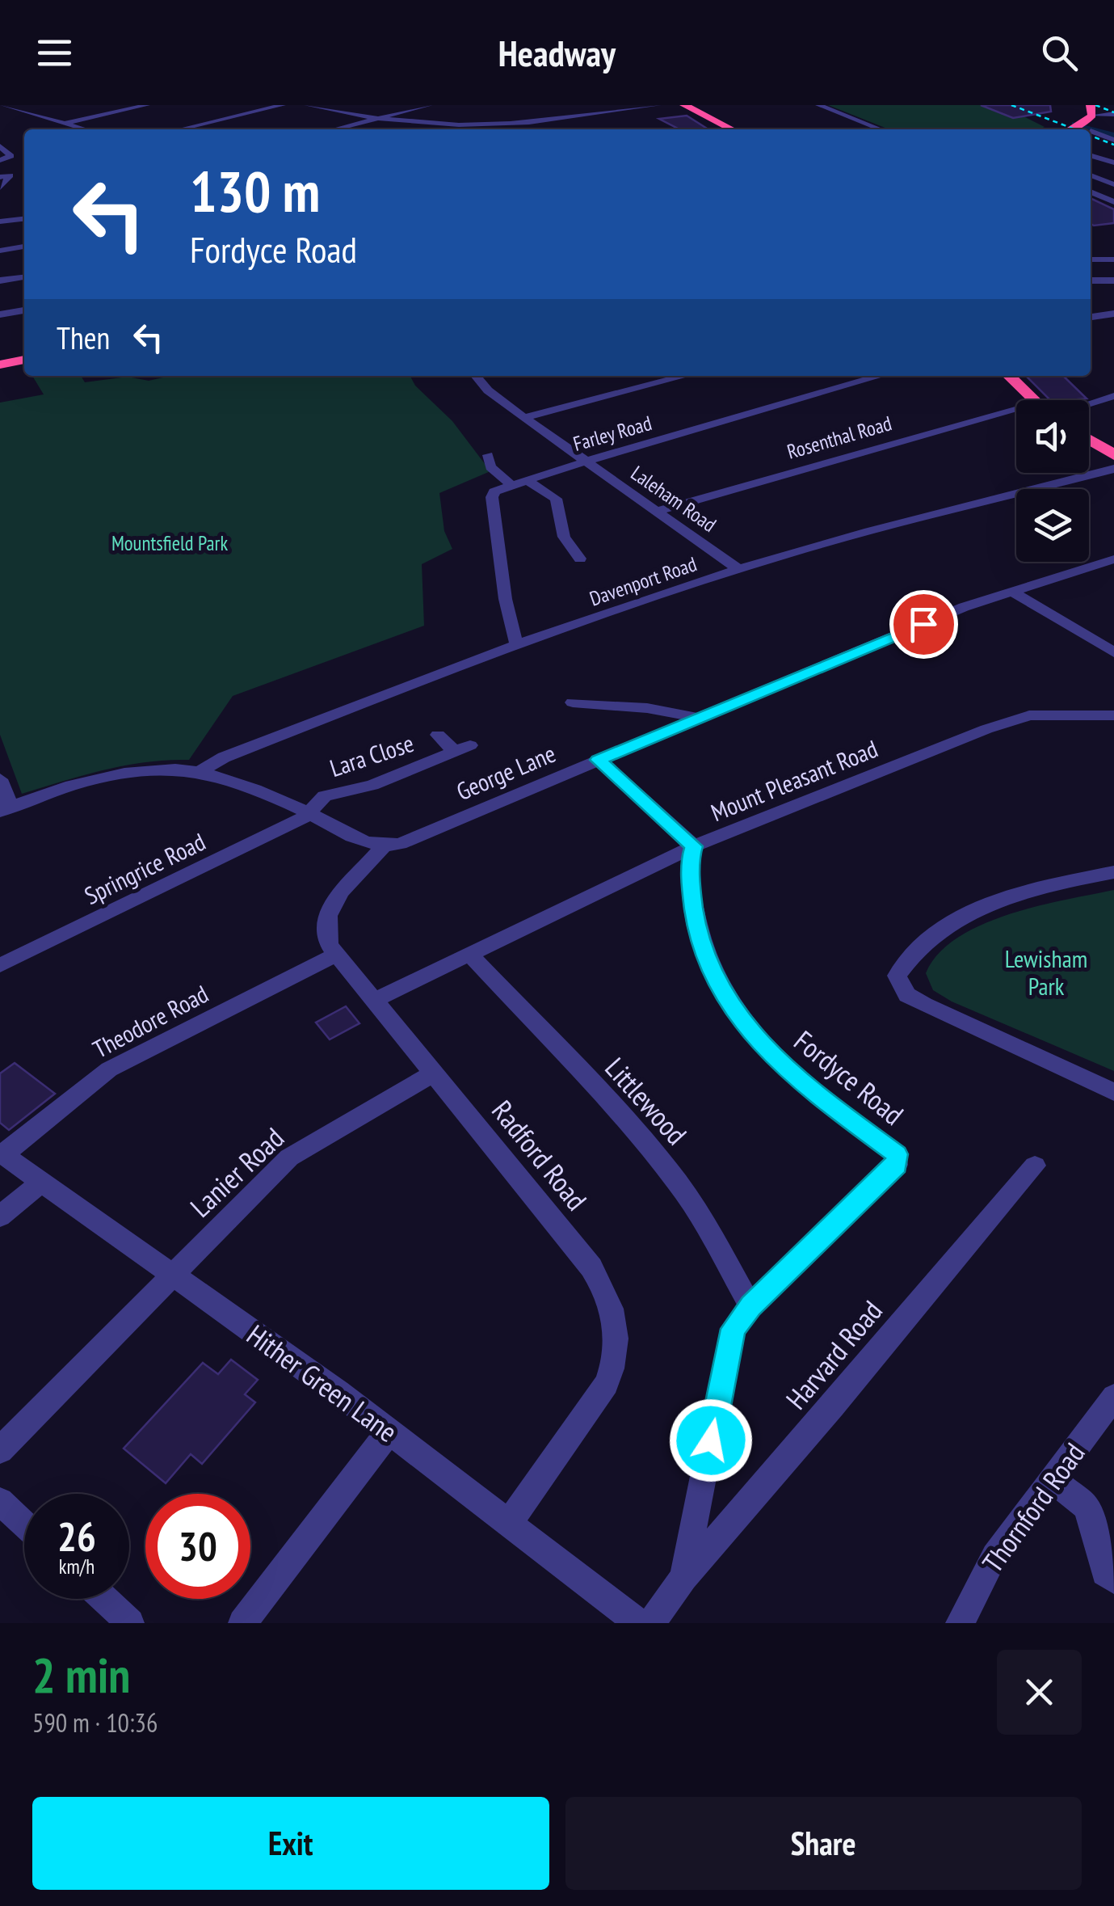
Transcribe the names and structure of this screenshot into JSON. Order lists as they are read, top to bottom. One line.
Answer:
{"streets":{"street":["Farley Road","Rosenthal Road","Laleham Road","Davenport Road","Lara Close","George Lane","Mount Pleasant Road","Springrice Road","Theodore Road","Fordyce Road","Littlewood","Radford Road","Lanier Road","Harvard Road","Hither Green Lane","Thornford Road"]},"crossings":[["Farley Road","Laleham Road"],["Rosenthal Road","Laleham Road"],["Laleham Road","Davenport Road"],["Lara Close","Springrice Road"],["George Lane","Radford Road"],["Mount Pleasant Road","Fordyce Road"],["Mount Pleasant Road","Littlewood"],["Mount Pleasant Road","Radford Road"],["Theodore Road","Radford Road"],["Theodore Road","Hither Green Lane"],["Fordyce Road","Littlewood"],["Fordyce Road","Harvard Road"],["Radford Road","Lanier Road"],["Radford Road","Hither Green Lane"],["Lanier Road","Hither Green Lane"]],"parks":["Mountsfield Park","Lewisham Park"],"page":{"header":"Headway","turn":["130 m","Fordyce Road"],"then":"Then","speed":"26 km/h","limit":"30","heading":["2 min","590 m · 10:36"],"buttons":["Exit","Share"]}}
